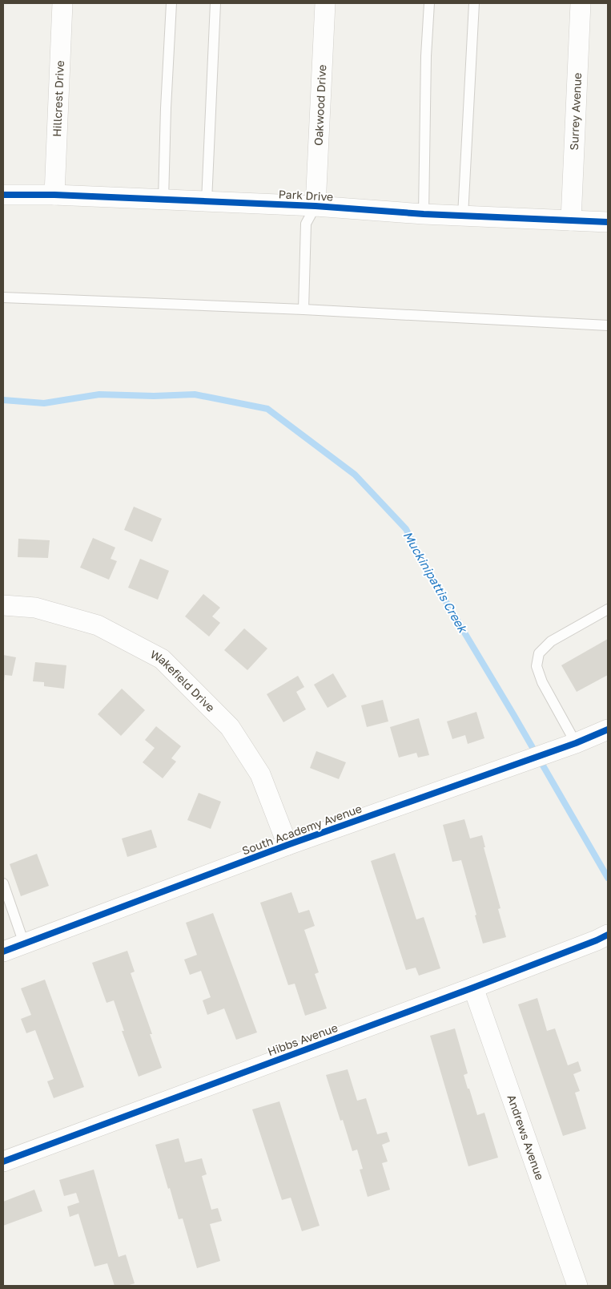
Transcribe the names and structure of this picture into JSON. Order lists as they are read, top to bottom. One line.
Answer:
{"streets":{"street":["Hillcrest Drive","Oakwood Drive","Surrey Avenue","Park Drive","Wakefield Drive","South Academy Avenue","Hibbs Avenue","Andrews Avenue"]},"crossings":[["Hillcrest Drive","Park Drive"],["Oakwood Drive","Park Drive"],["Surrey Avenue","Park Drive"],["Wakefield Drive","South Academy Avenue"],["Hibbs Avenue","Andrews Avenue"]],"water":["Muckinipattis Creek"]}
